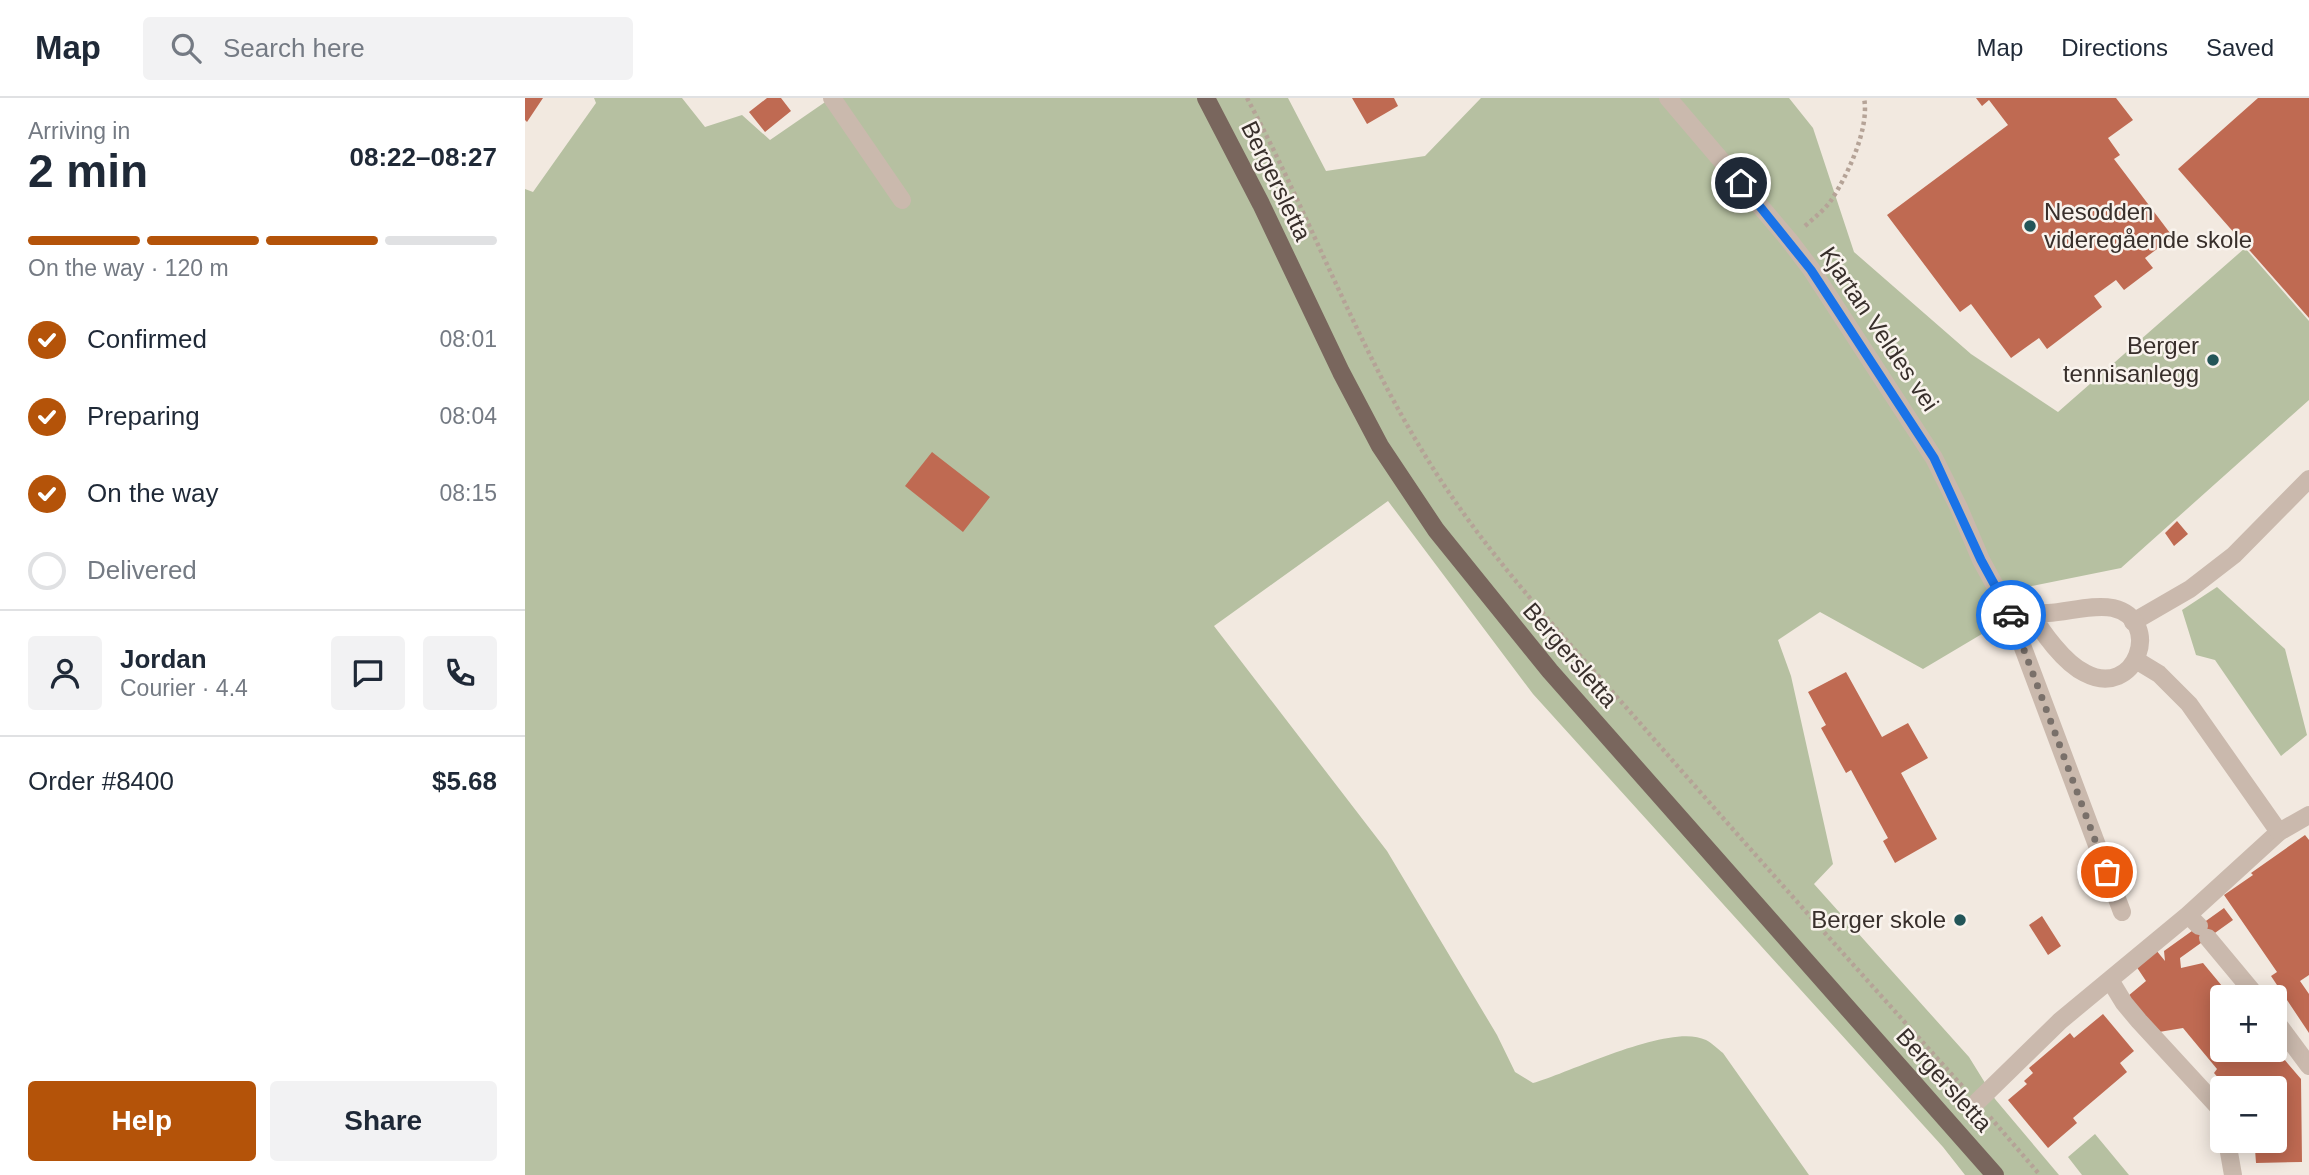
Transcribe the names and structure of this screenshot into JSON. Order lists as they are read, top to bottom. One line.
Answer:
{"streets":{"main road":["Bergersletta"],"street":["Kjartan Veldes vei"]},"places":["Nesodden videregående skole","Berger tennisanlegg","Berger skole"],"page":{"header":"Map","search":"Search here","nav":["Map","Directions","Saved"],"heading":["2 min","Arriving in","08:22–08:27"],"panel":["Jordan","Courier · 4.4","Order #8400","$5.68"],"bar":"On the way · 120 m","list":[["Confirmed","08:01"],["Preparing","08:04"],["On the way","08:15"],"Delivered"],"map_buttons":["+","−"],"buttons":["Help","Share"]}}
